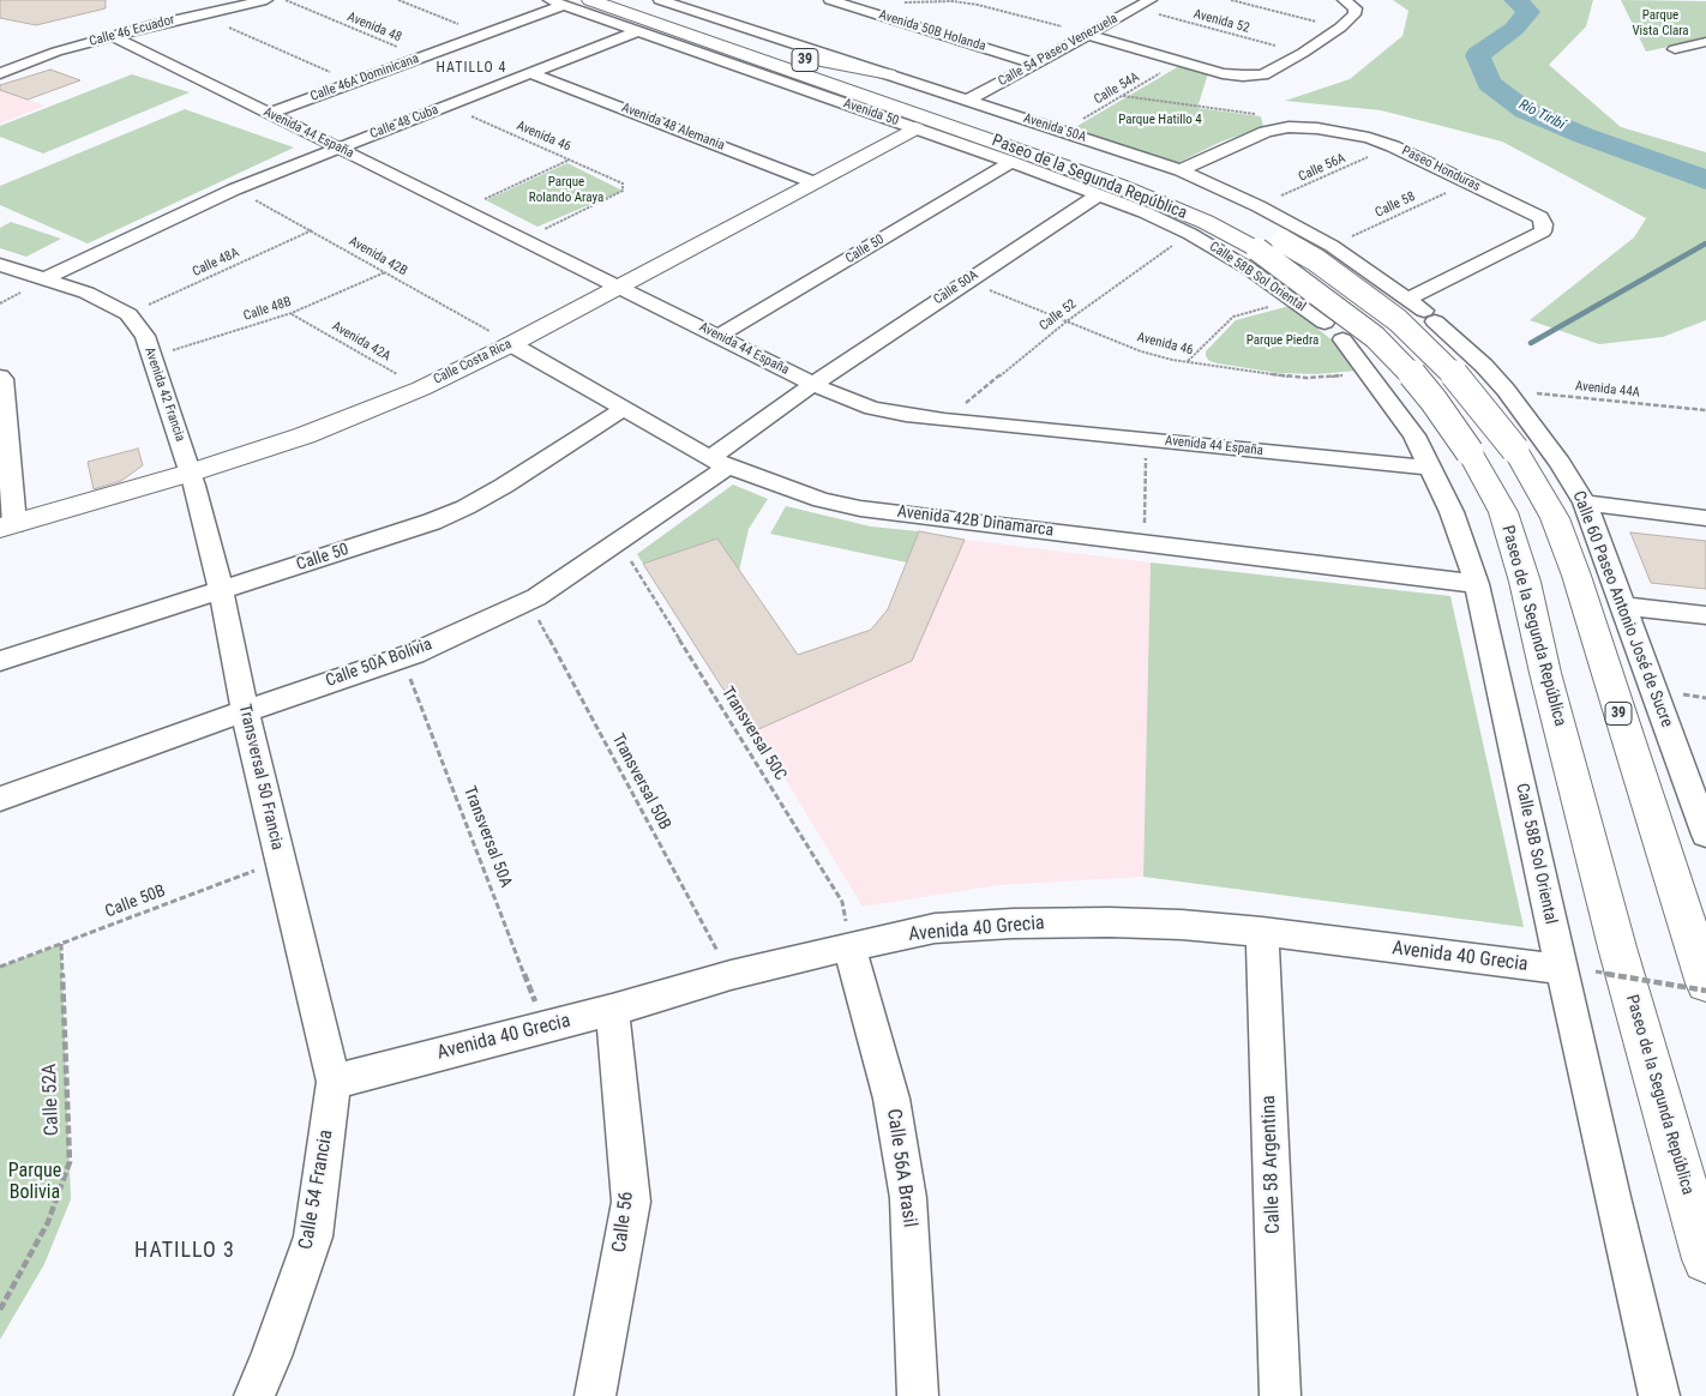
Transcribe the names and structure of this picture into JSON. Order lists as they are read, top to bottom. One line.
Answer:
{"streets":{"main road":["39","Paseo de la Segunda República","Calle Costa Rica"],"street":["Calle 46 Ecuador","Avenida 50B Holanda","Calle 54 Paseo Venezuela","Calle 46A Dominicana","Avenida 50","Calle 48 Cuba","Avenida 48 Alemania","Avenida 50A","Avenida 44 España","Paseo Honduras","Calle 50","Calle 58B Sol Oriental","Calle 50A","Avenida 42 Francia","Avenida 42B Dinamarca","Calle 60 Paseo Antonio José de Sucre","Calle 50A Bolivia","Transversal 50 Francia","Avenida 40 Grecia","Calle 58 Argentina","Calle 56A Brasil","Calle 54 Francia","Calle 56"],"path":["Avenida 52","Avenida 48","Calle 54A","Avenida 46","Calle 56A","Calle 58","Avenida 42B","Calle 48A","Calle 48B","Calle 52","Avenida 42A","Avenida 44A","Transversal 50C","Transversal 50B","Transversal 50A","Calle 50B","Calle 52A"]},"crossings":[["Avenida 52","Calle 54 Paseo Venezuela"],["Avenida 48","Calle 46A Dominicana"],["Calle 46 Ecuador","Avenida 44 España"],["Avenida 50B Holanda","Calle 54 Paseo Venezuela"],["Calle 54 Paseo Venezuela","Avenida 50A"],["Calle 46A Dominicana","Avenida 50"],["Calle 46A Dominicana","Avenida 44 España"],["Calle 54A","Avenida 50A"],["Avenida 50","Calle 48 Cuba"],["Avenida 50","Calle 50"],["Avenida 50","Calle 58B Sol Oriental"],["Avenida 50","Calle 50A"],["Avenida 50","Calle 52"],["Avenida 50","Calle Costa Rica"],["Calle 48 Cuba","Avenida 48 Alemania"],["Calle 48 Cuba","Avenida 44 España"],["Calle 48 Cuba","Avenida 46"],["Calle 48 Cuba","Avenida 42B"],["Calle 48 Cuba","Avenida 42 Francia"],["Avenida 48 Alemania","Calle Costa Rica"],["Avenida 50A","Calle 56A"],["Avenida 50A","Paseo Honduras"],["Avenida 50A","Paseo de la Segunda República"],["Avenida 50A","Calle 58"],["Avenida 50A","Calle 60 Paseo Antonio José de Sucre"],["Avenida 44 España","Avenida 46"],["Avenida 44 España","Calle 50"],["Avenida 44 España","Calle 58B Sol Oriental"],["Avenida 44 España","Calle 50A"],["Avenida 44 España","Calle 52"],["Avenida 44 España","Calle Costa Rica"],["Avenida 44 España","Calle 50A Bolivia"],["Avenida 46","Calle 58B Sol Oriental"],["Avenida 46","Calle 50A"],["Avenida 46","Calle 52"],["Calle 56A","Paseo Honduras"],["Paseo Honduras","Calle 58"],["Calle 50","Avenida 42B Dinamarca"],["Calle 50","Transversal 50 Francia"],["Avenida 42B","Calle 48A"],["Avenida 42B","Calle 48B"],["Avenida 42B","Calle Costa Rica"],["Avenida 42B","Avenida 42B Dinamarca"],["Calle 48A","Avenida 42 Francia"],["Calle 58B Sol Oriental","Calle 52"],["Calle 58B Sol Oriental","Avenida 42B Dinamarca"],["Calle 58B Sol Oriental","Avenida 40 Grecia"],["Calle 50A","Calle 50A Bolivia"],["Calle 48B","Avenida 42A"],["Calle 48B","Avenida 42 Francia"],["Avenida 42A","Calle Costa Rica"],["Calle Costa Rica","Avenida 42 Francia"],["Calle Costa Rica","Avenida 42B Dinamarca"],["Calle Costa Rica","Transversal 50 Francia"],["Avenida 44A","Calle 60 Paseo Antonio José de Sucre"],["Avenida 42 Francia","Transversal 50 Francia"],["Avenida 42B Dinamarca","Calle 50A Bolivia"],["Calle 50A Bolivia","Transversal 50C"],["Calle 50A Bolivia","Transversal 50 Francia"],["Calle 50A Bolivia","Transversal 50B"],["Calle 50A Bolivia","Transversal 50A"],["Transversal 50C","Avenida 40 Grecia"],["Transversal 50C","Calle 56A Brasil"],["Transversal 50 Francia","Calle 50B"],["Transversal 50 Francia","Avenida 40 Grecia"],["Transversal 50 Francia","Calle 54 Francia"],["Transversal 50B","Avenida 40 Grecia"],["Transversal 50A","Avenida 40 Grecia"],["Calle 50B","Calle 52A"],["Avenida 40 Grecia","Calle 58 Argentina"],["Avenida 40 Grecia","Calle 56A Brasil"],["Avenida 40 Grecia","Calle 54 Francia"],["Avenida 40 Grecia","Calle 56"]],"districts":["HATILLO 4","HATILLO 3"],"water":["Río Tiribí"],"parks":["Parque Vista Clara","Parque Hatillo 4","Parque Rolando Araya","Parque Piedra","Parque Bolivia"]}
